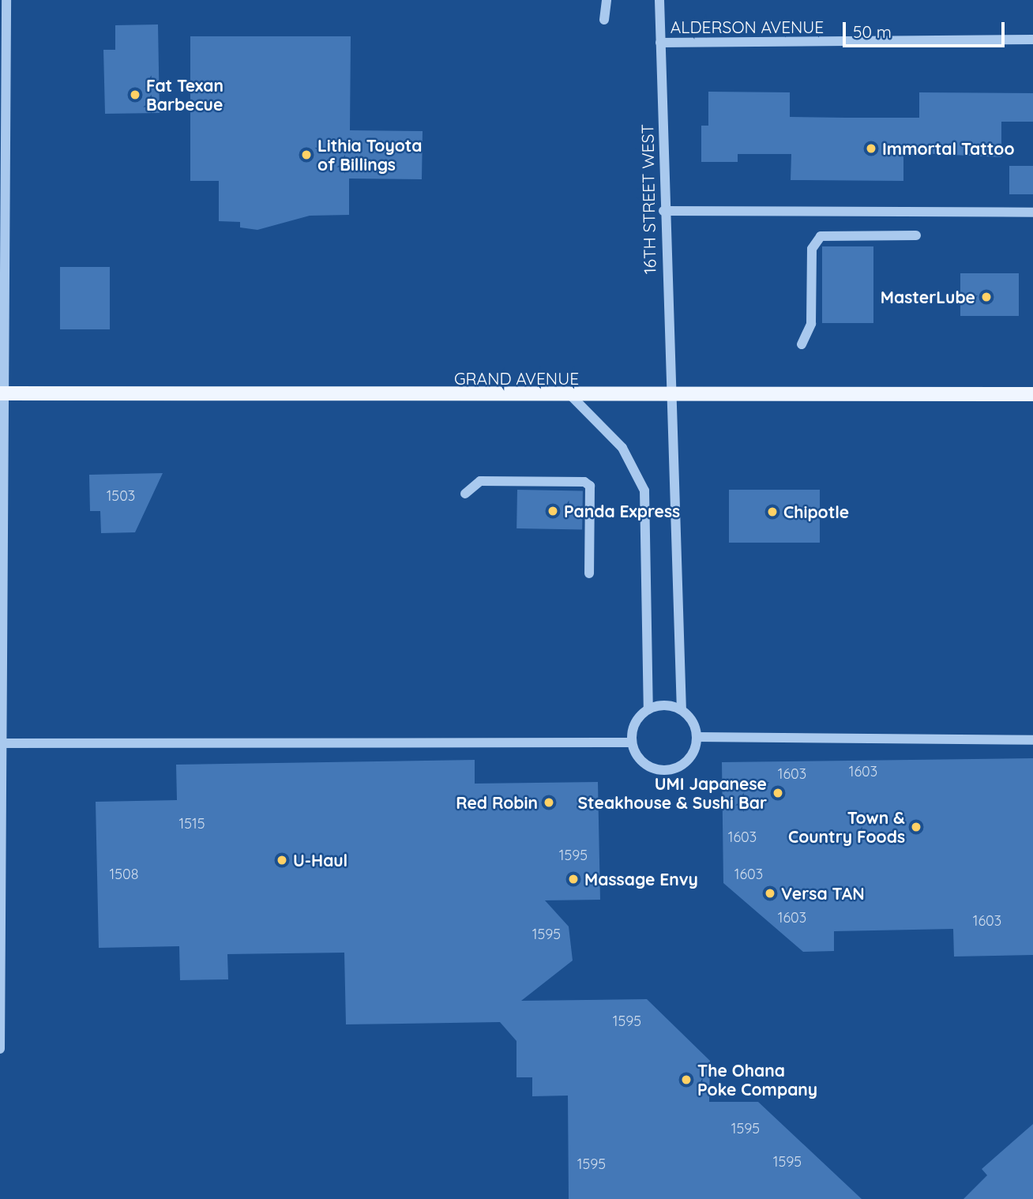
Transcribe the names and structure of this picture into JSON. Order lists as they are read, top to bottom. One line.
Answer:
{"streets":{"main road":["GRAND AVENUE"],"street":["ALDERSON AVENUE","16TH STREET WEST"]},"crossings":[["ALDERSON AVENUE","16TH STREET WEST"],["16TH STREET WEST","GRAND AVENUE"]],"places":["Fat Texan Barbecue","Immortal Tattoo","Lithia Toyota of Billings","MasterLube","Panda Express","Chipotle","UMI Japanese Steakhouse & Sushi Bar","Red Robin","Town & Country Foods","U-Haul","Massage Envy","Versa TAN","The Ohana Poke Company"],"house_numbers":["1503","1603","1603","1515","1603","1595","1508","1603","1603","1603","1595","1595","1595","1595","1595"],"scale_bar":"50 m"}
